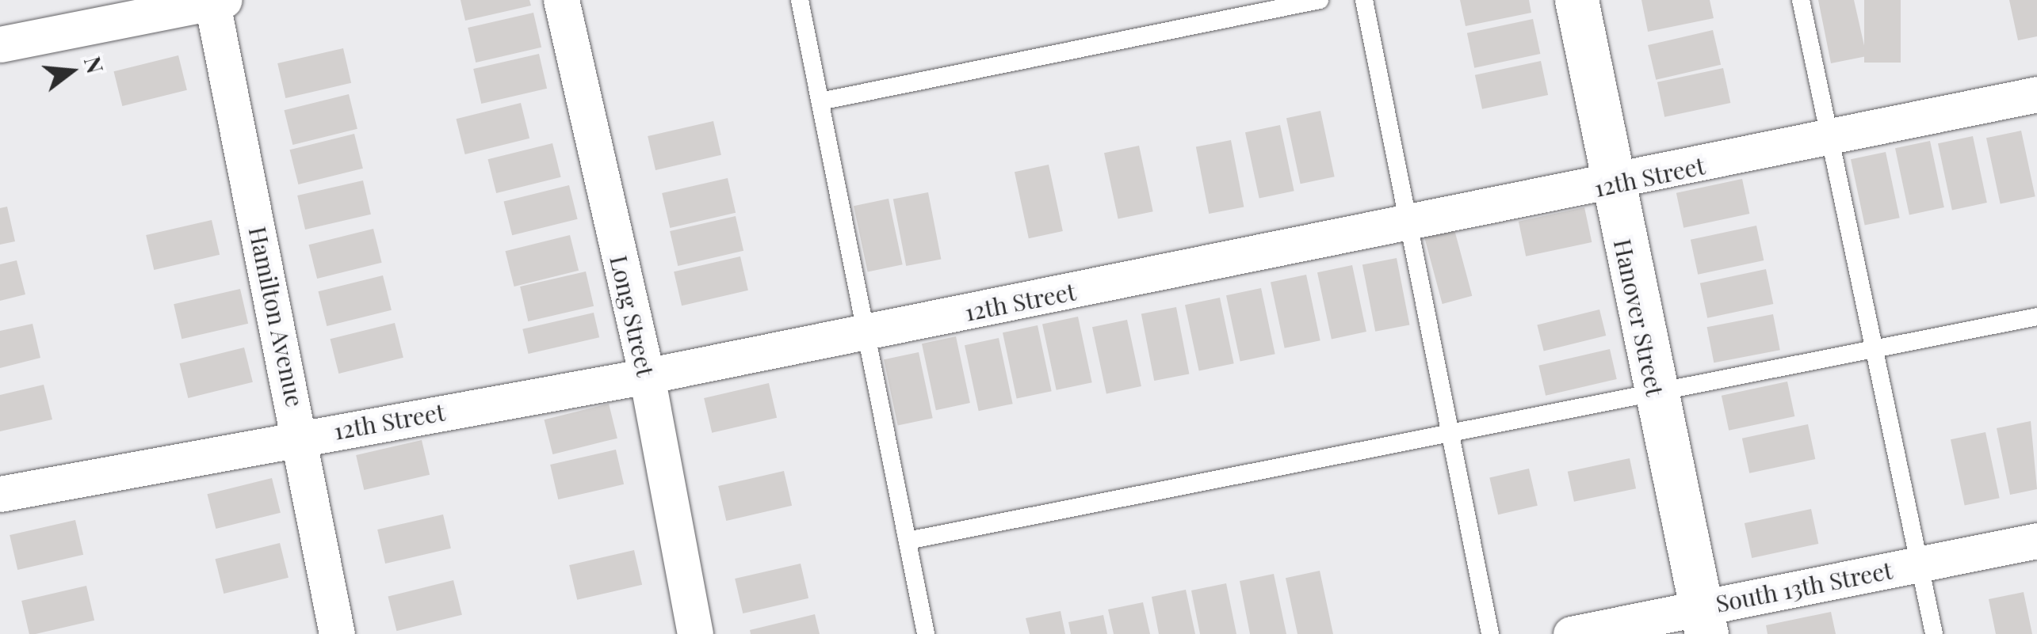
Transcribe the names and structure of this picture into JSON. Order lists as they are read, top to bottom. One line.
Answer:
{"streets":{"street":["12th Street","Long Street","Hamilton Avenue","Hanover Street","South 13th Street"]},"crossings":[["12th Street","Long Street"],["12th Street","Hamilton Avenue"],["12th Street","Hanover Street"],["Hanover Street","South 13th Street"]],"north":"right"}
